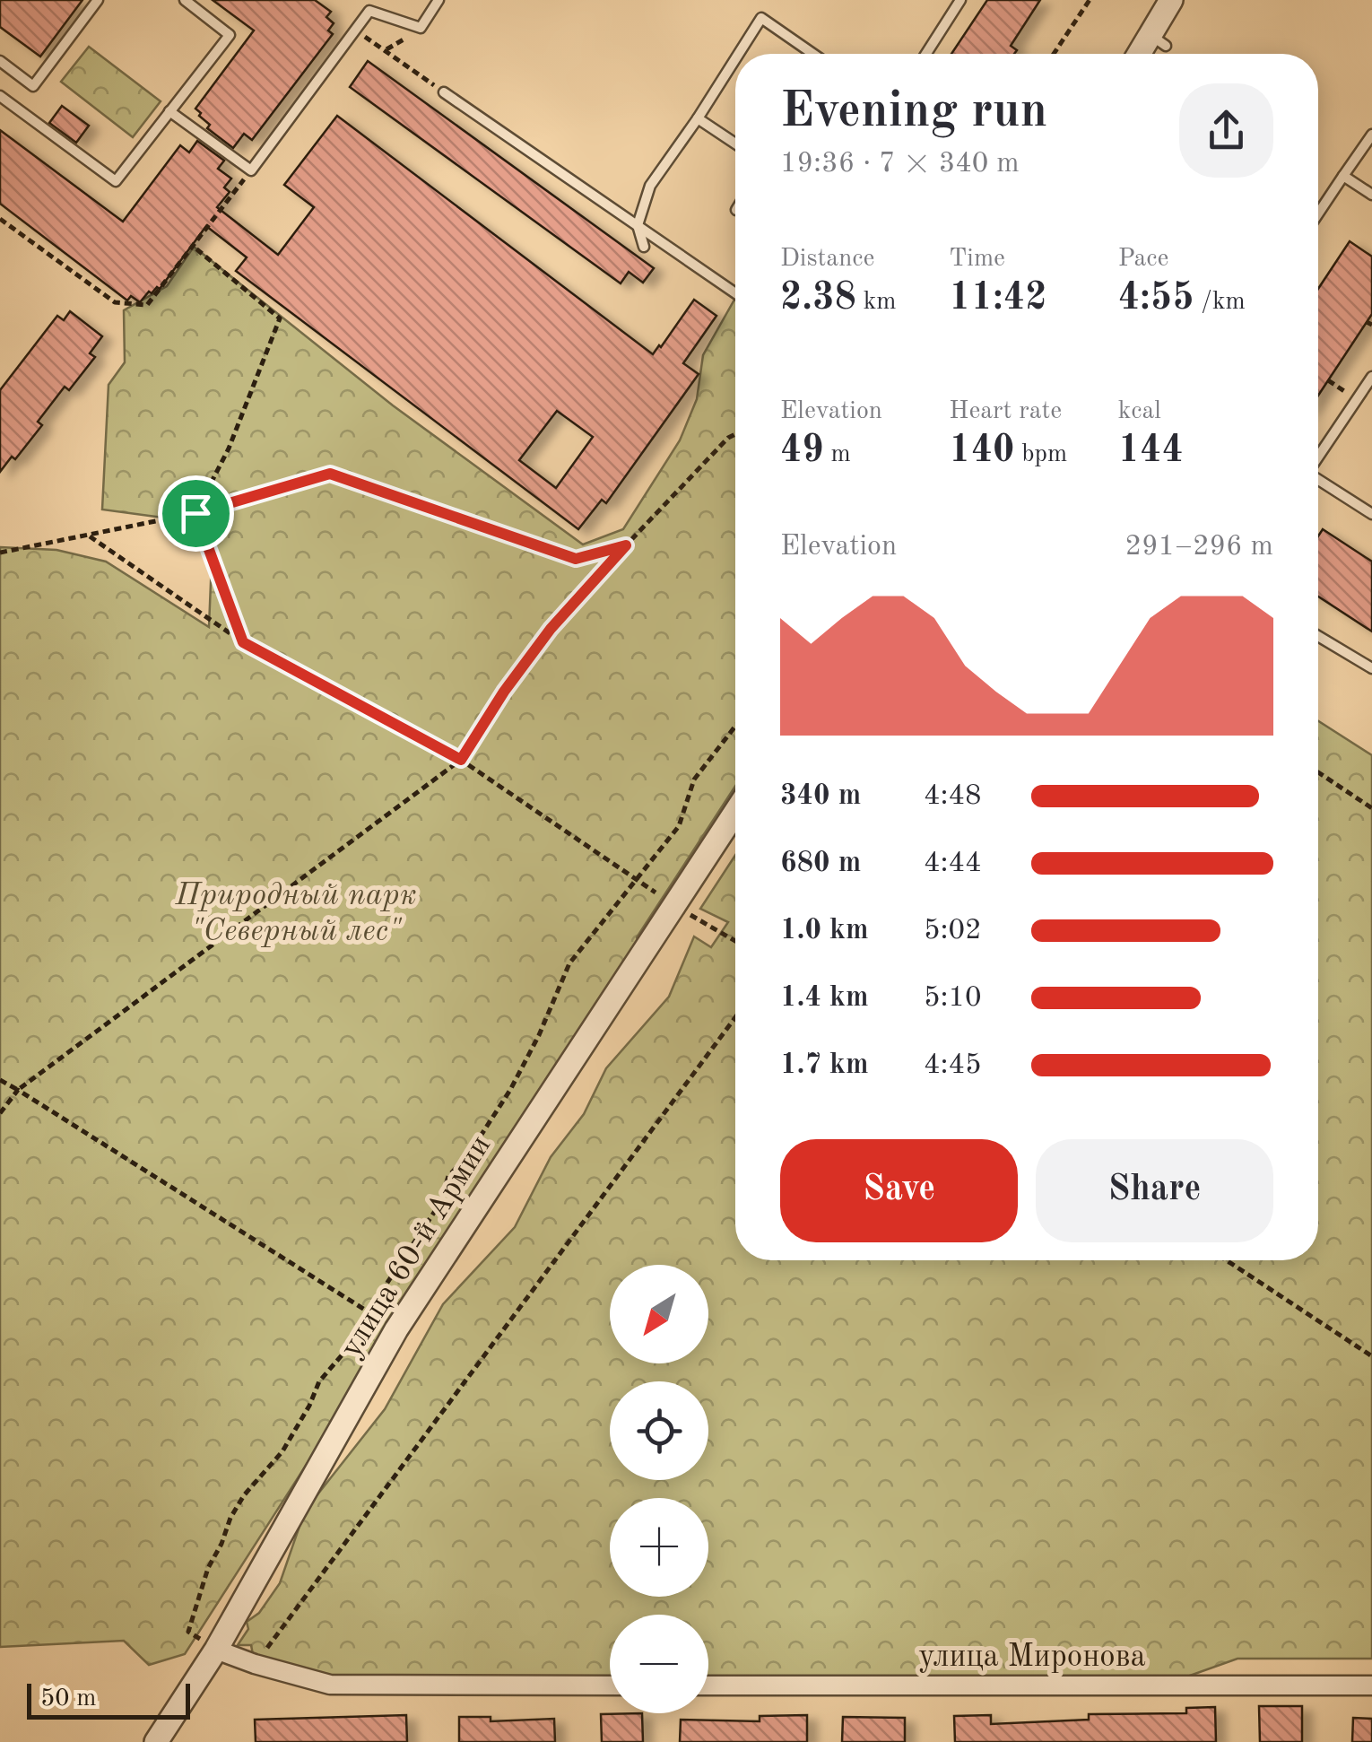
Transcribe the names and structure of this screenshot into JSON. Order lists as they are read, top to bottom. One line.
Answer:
{"streets":{"street":["улица 60-й Армии","улица Миронова"]},"parks":["Природный парк \"Северный лес\""],"scale_bar":"50 m","north":"bottom left","page":{"heading":["Evening run","19:36 · 7 × 340 m"],"stats":[["Distance","2.38 km"],["Time","11:42"],["Pace","4:55 /km"],["Elevation","49 m"],["Heart rate","140 bpm"],["kcal","144"]],"chart":["Elevation","291–296 m"],"list":[{"name":"340 m","note":"4:48"},{"name":"680 m","note":"4:44"},{"name":"1.0 km","note":"5:02"},{"name":"1.4 km","note":"5:10"},{"name":"1.7 km","note":"4:45"}],"buttons":["Save","Share"],"map_buttons":["+","−"],"scale":"50 m"}}
